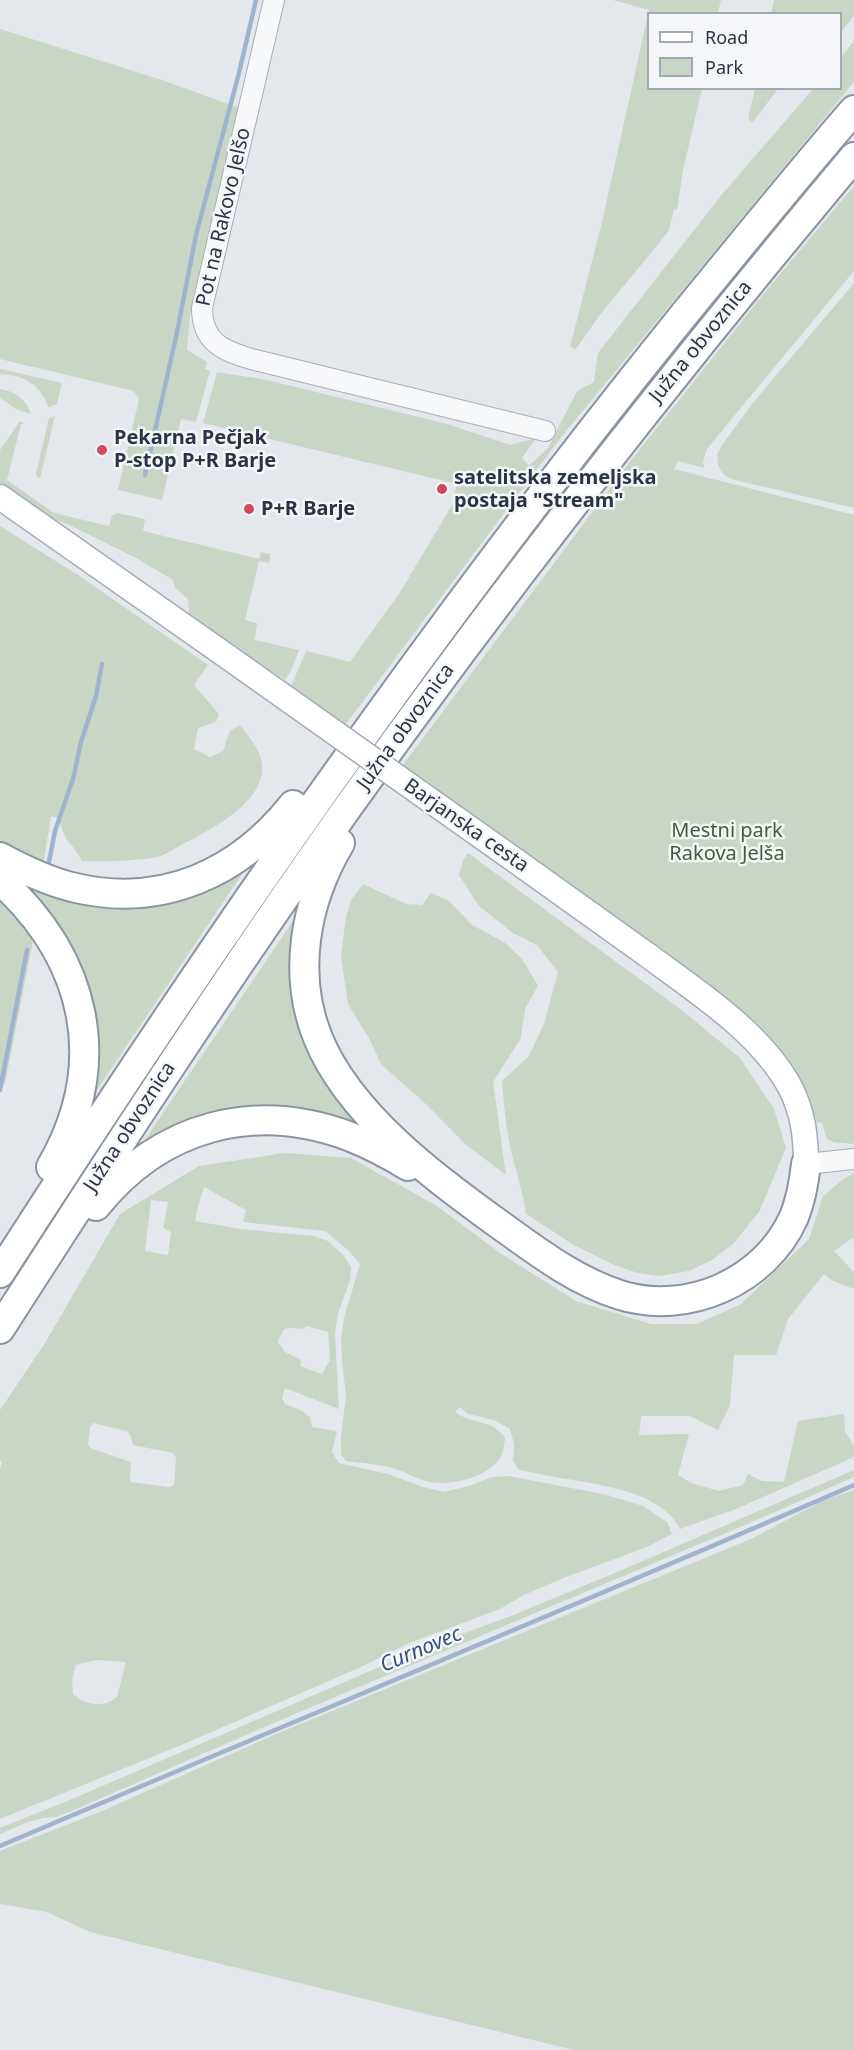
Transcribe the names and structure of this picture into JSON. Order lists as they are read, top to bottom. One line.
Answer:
{"streets":{"highway":["Južna obvoznica"],"main road":["Barjanska cesta"],"street":["Pot na Rakovo Jelšo"]},"water":["Curnovec"],"parks":["Mestni park Rakova Jelša"],"places":["Pekarna Pečjak P-stop P+R Barje","satelitska zemeljska postaja \"Stream\"","P+R Barje"],"legend":["Road","Park"]}
